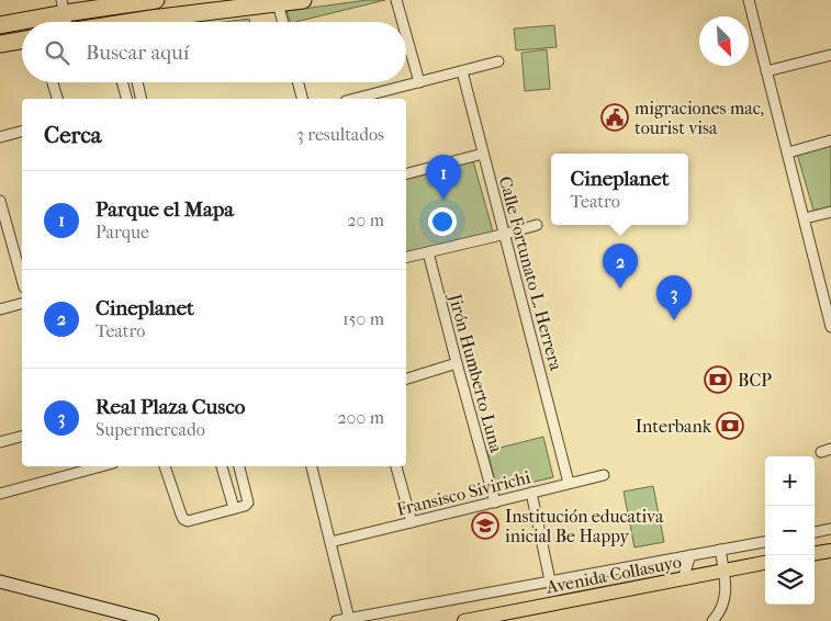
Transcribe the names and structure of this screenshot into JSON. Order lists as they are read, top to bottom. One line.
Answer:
{"streets":{"main road":["Avenida Collasuyo"],"street":["Calle Fortunato L. Herrera","Jirón Humberto Luna","Fransisco Sivirichi"]},"crossings":[["Calle Fortunato L. Herrera","Fransisco Sivirichi"],["Jirón Humberto Luna","Fransisco Sivirichi"]],"places":{"public building":["migraciones mac, tourist visa"],"bank":["BCP","Interbank"],"school or university":["Institución educativa inicial Be Happy"]},"north":"bottom right","page":{"search":"Buscar aquí","heading":["Cerca","3 resultados"],"popup":["Cineplanet","Teatro"],"pins":["1","2","3"],"list":[{"mark":"1","name":"Parque el Mapa","note":"Parque","value":"20 m"},{"mark":"2","name":"Cineplanet","note":"Teatro","value":"150 m"},{"mark":"3","name":"Real Plaza Cusco","note":"Supermercado","value":"200 m"}],"map_buttons":["+","−"]}}
